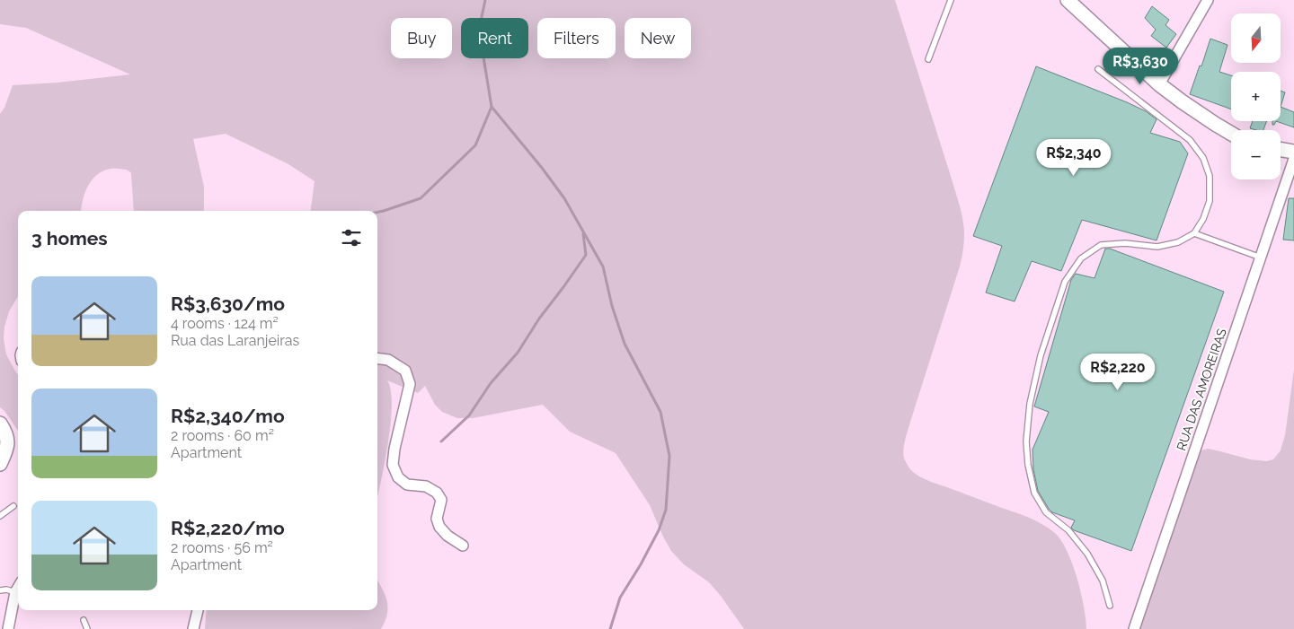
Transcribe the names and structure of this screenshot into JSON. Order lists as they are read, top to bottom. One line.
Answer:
{"streets":{"street":["RUA DAS AMOREIRAS"]},"north":"bottom","page":{"map_buttons":["+","−"],"chip":["Buy","Rent","Filters","New"],"price":["R$3,630","R$2,340","R$2,220"],"heading":"3 homes","list":[{"name":"R$3,630/mo","note":"4 rooms · 124 m² · Rua das Laranjeiras"},{"name":"R$2,340/mo","note":"2 rooms · 60 m² · Apartment"},{"name":"R$2,220/mo","note":"2 rooms · 56 m² · Apartment"}]}}
